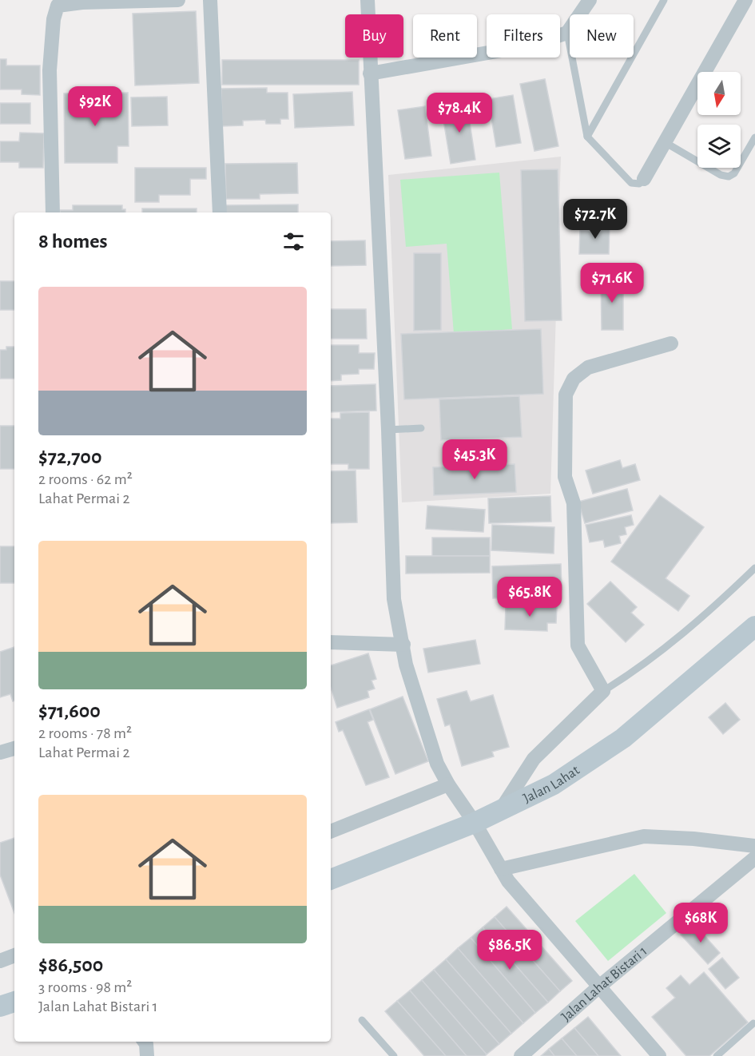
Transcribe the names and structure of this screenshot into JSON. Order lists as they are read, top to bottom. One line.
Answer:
{"streets":{"main road":["Jalan Lahat"],"street":["Jalan Lahat Bistari 1"]},"north":"bottom","page":{"chip":["Buy","Rent","Filters","New"],"price":["$92K","$78.4K","$72.7K","$71.6K","$45.3K","$65.8K","$68K","$86.5K"],"heading":"8 homes","list":[{"name":"$72,700","note":"2 rooms · 62 m² · Lahat Permai 2"},{"name":"$71,600","note":"2 rooms · 78 m² · Lahat Permai 2"},{"name":"$86,500","note":"3 rooms · 98 m² · Jalan Lahat Bistari 1"}]}}
